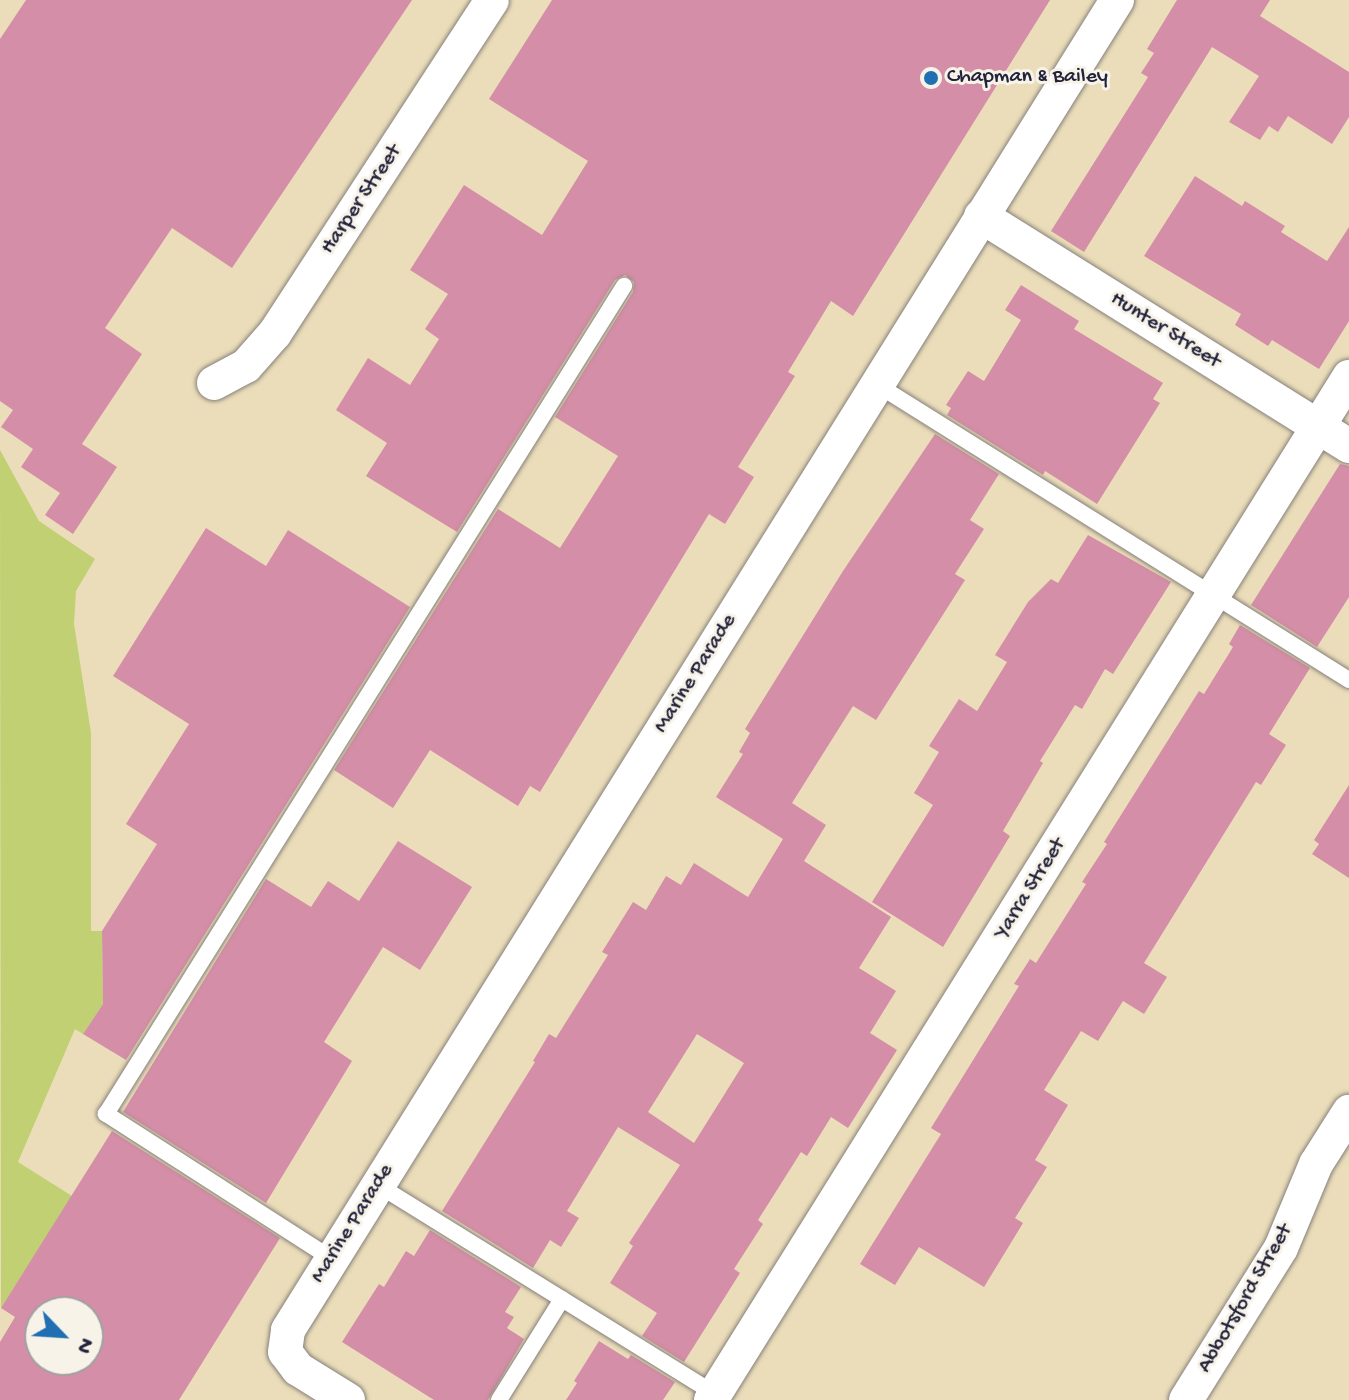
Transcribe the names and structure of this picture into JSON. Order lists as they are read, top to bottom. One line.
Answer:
{"streets":{"street":["Harper Street","Hunter Street","Marine Parade","Yarra Street","Abbotsford Street"]},"crossings":[["Hunter Street","Marine Parade"],["Hunter Street","Yarra Street"]],"places":["Chapman & Bailey"],"north":"bottom right"}
